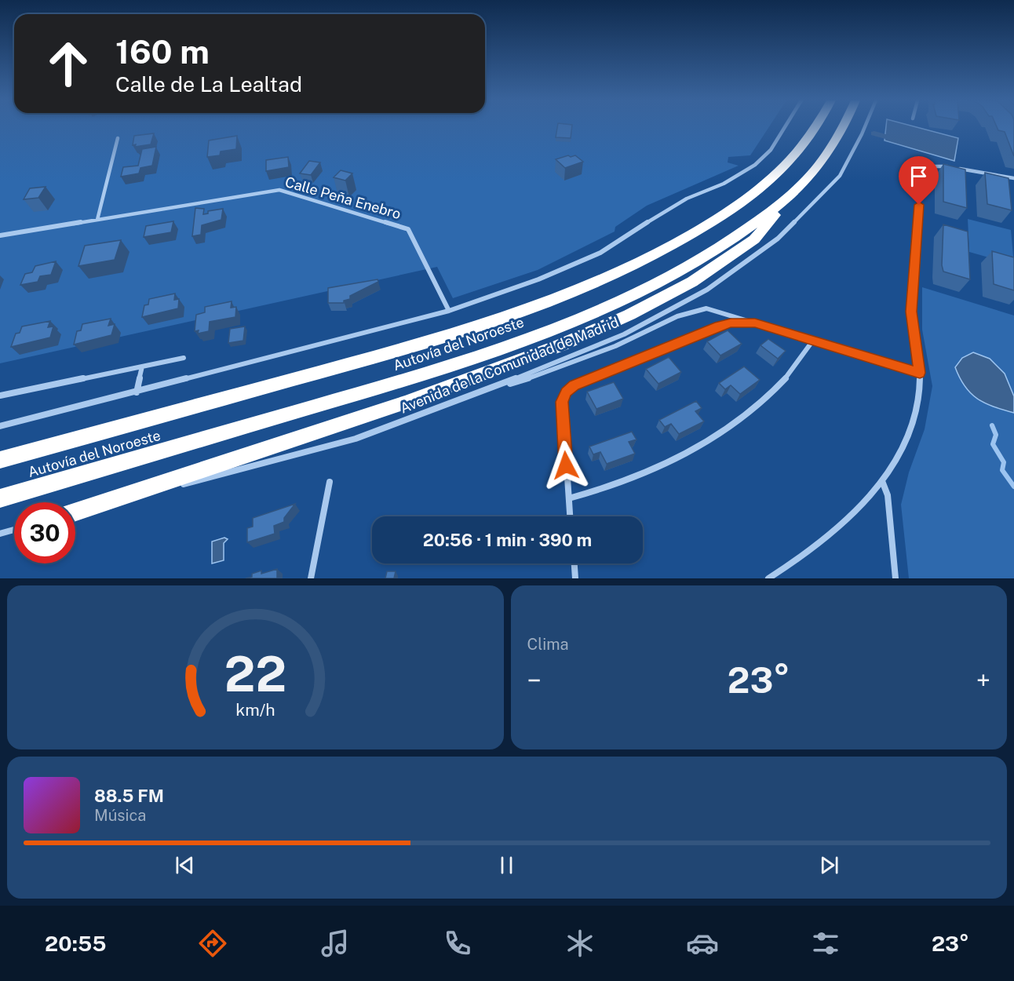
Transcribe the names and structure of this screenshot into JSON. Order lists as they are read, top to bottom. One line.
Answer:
{"streets":{"highway":["Autovía del Noroeste"],"street":["Calle Peña Enebro","Avenida de la Comunidad de Madrid"]},"page":{"turn":["160 m","Calle de La Lealtad"],"limit":"30","trip":"20:56 · 1 min · 390 m","tile":"Clima","heat":["−","23°","+"],"song":["88.5 FM","Música"],"tabs":["20:55","23°"],"gauge":["22","km/h"]}}
